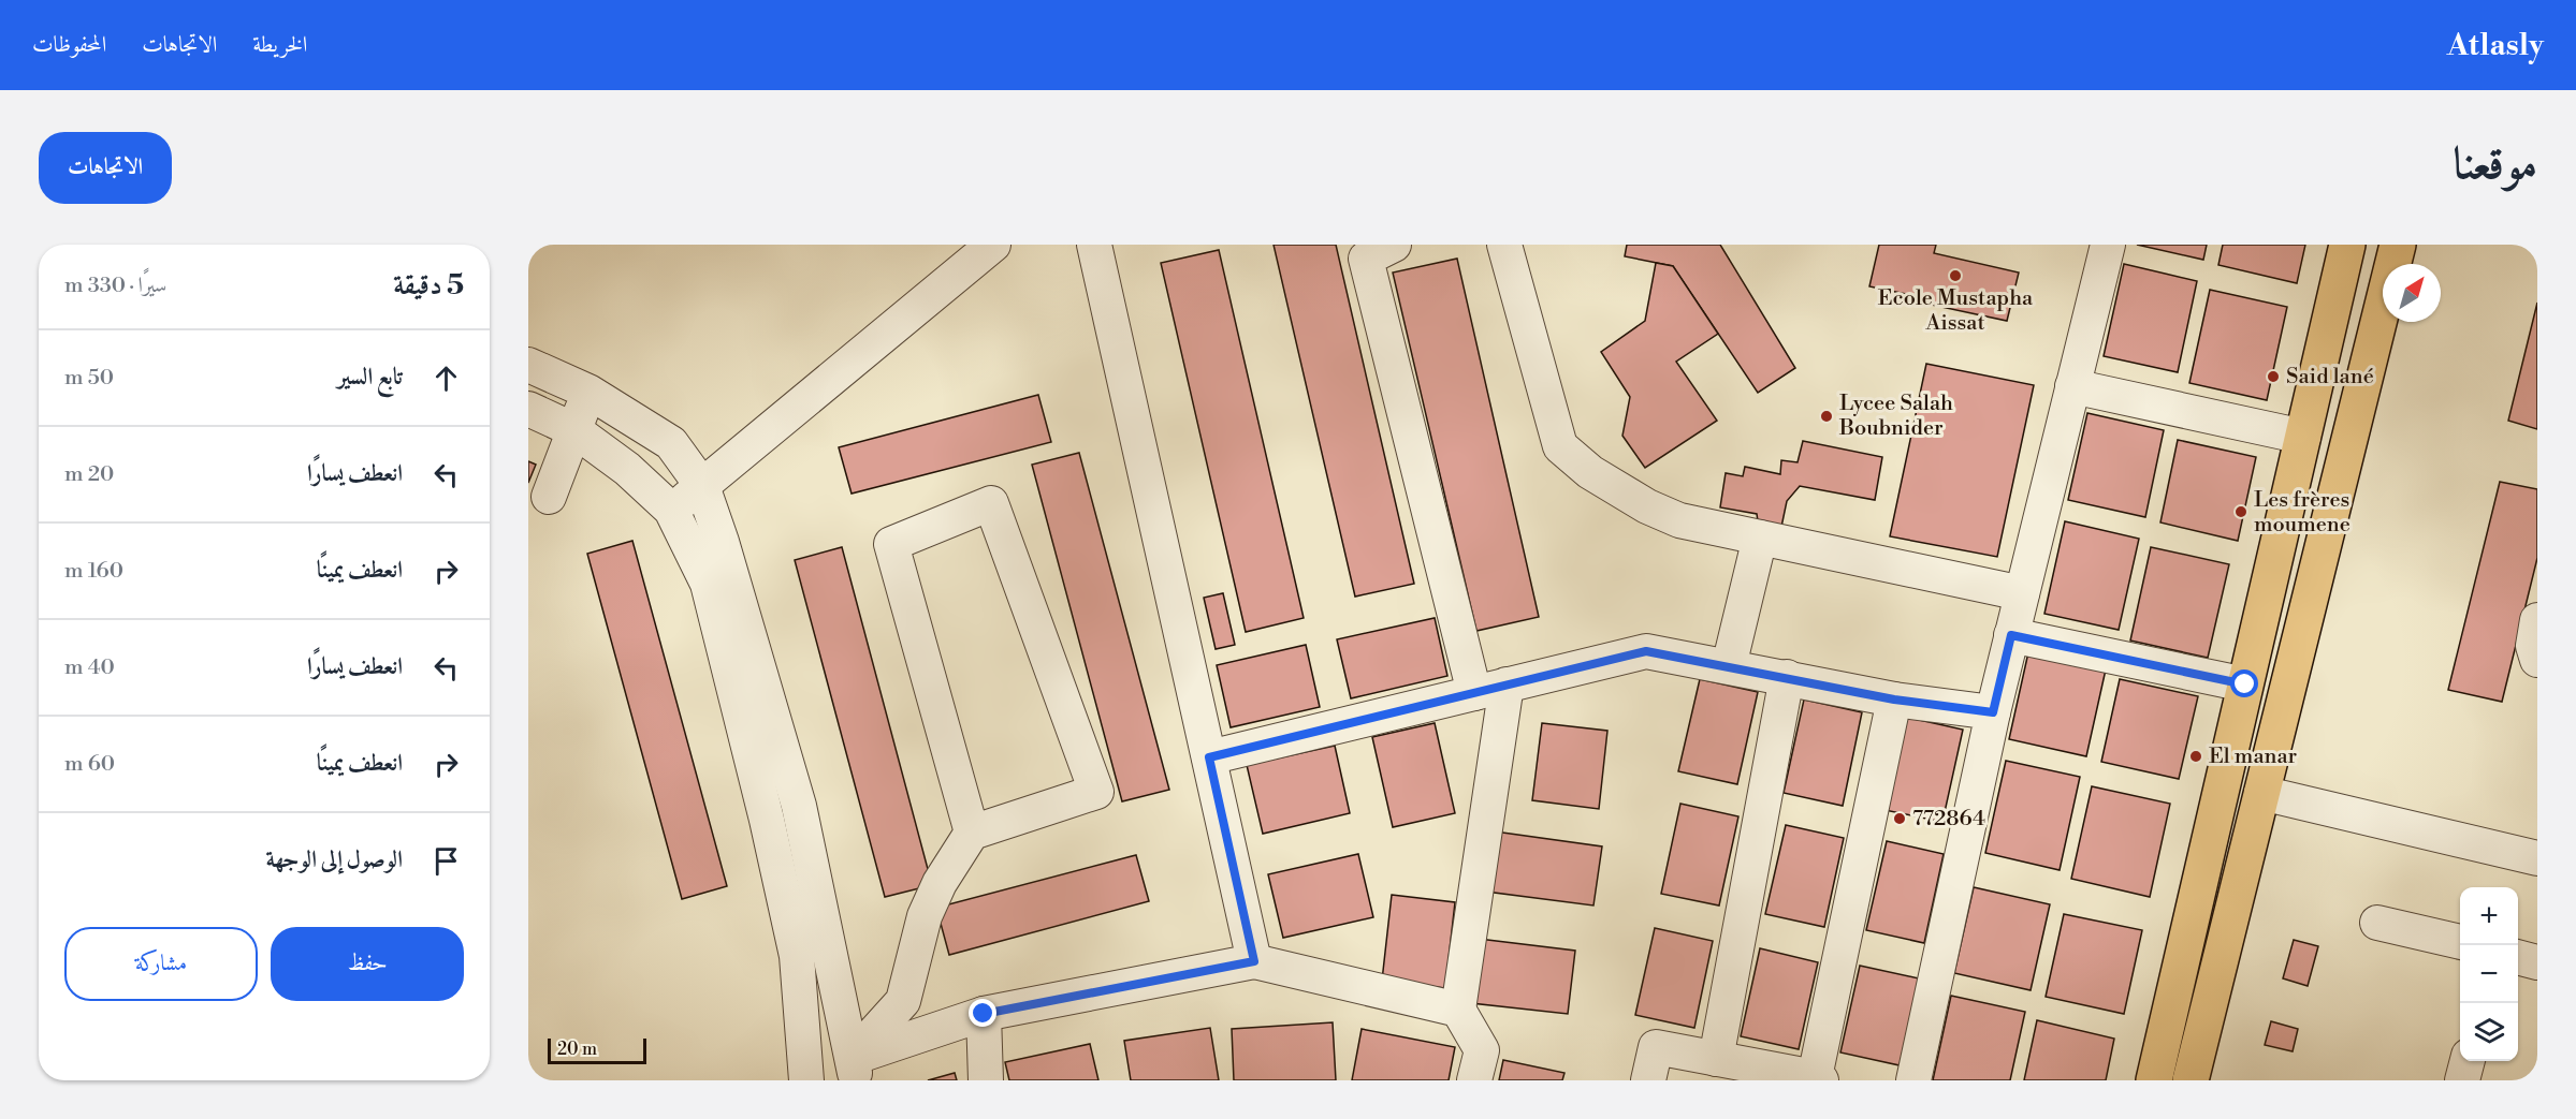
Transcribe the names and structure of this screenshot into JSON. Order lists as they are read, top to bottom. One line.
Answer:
{"places":["Ecole Mustapha Aissat","Said lané","Lycee Salah Boubnider","Les frères moumene","El manar","772864"],"scale_bar":"20 m","north":"top right","page":{"header":"Atlasly","nav":["الخريطة","الاتجاهات","المحفوظات"],"title":"موقعنا","buttons":["الاتجاهات",["حفظ","مشاركة"]],"heading":["5 دقيقة","سيرًا · 330 m"],"list":[["تابع السير","50 m"],["انعطف يسارًا","20 m"],["انعطف يمينًا","160 m"],["انعطف يسارًا","40 m"],["انعطف يمينًا","60 m"],"الوصول إلى الوجهة"],"map_buttons":["+","−"],"scale":"20 m"}}
